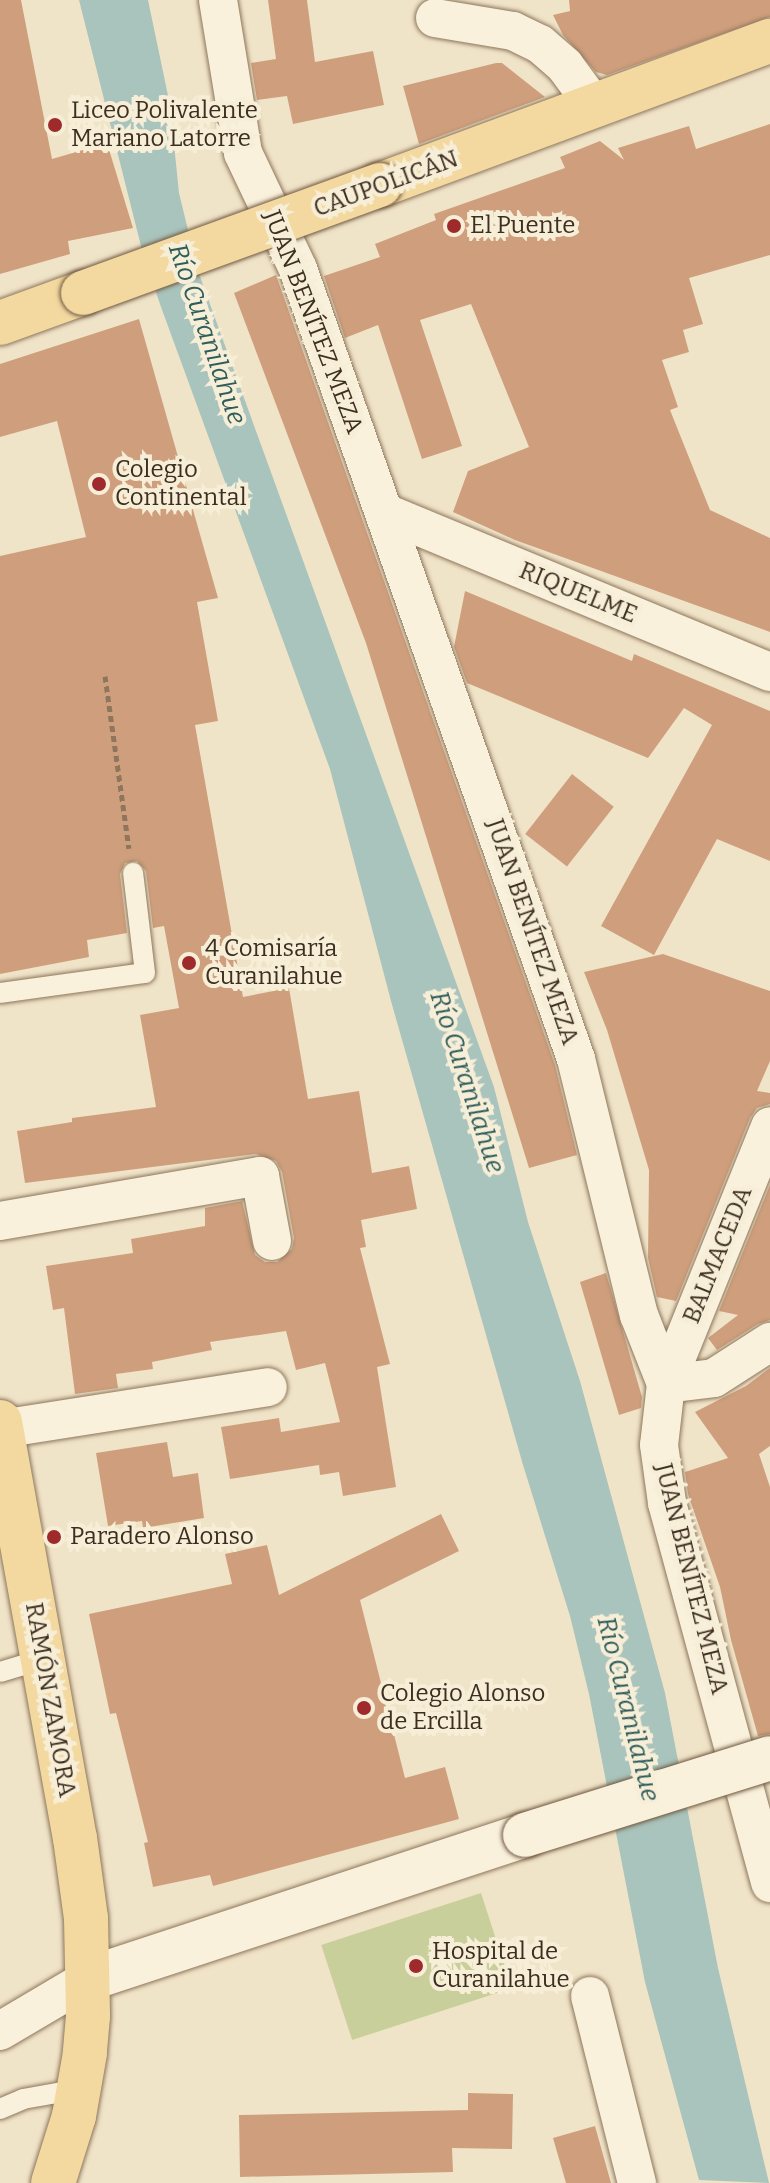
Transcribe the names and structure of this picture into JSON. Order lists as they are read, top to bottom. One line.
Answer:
{"streets":{"main road":["CAUPOLICÁN","RAMÓN ZAMORA"],"street":["JUAN BENÍTEZ MEZA","RIQUELME","BALMACEDA"]},"crossings":[["JUAN BENÍTEZ MEZA","RIQUELME"],["JUAN BENÍTEZ MEZA","BALMACEDA"]],"water":["Río Curanilahue"],"places":["Liceo Polivalente Mariano Latorre","El Puente","Colegio Continental","4 Comisaría Curanilahue","Paradero Alonso","Colegio Alonso de Ercilla","Hospital de Curanilahue"]}
